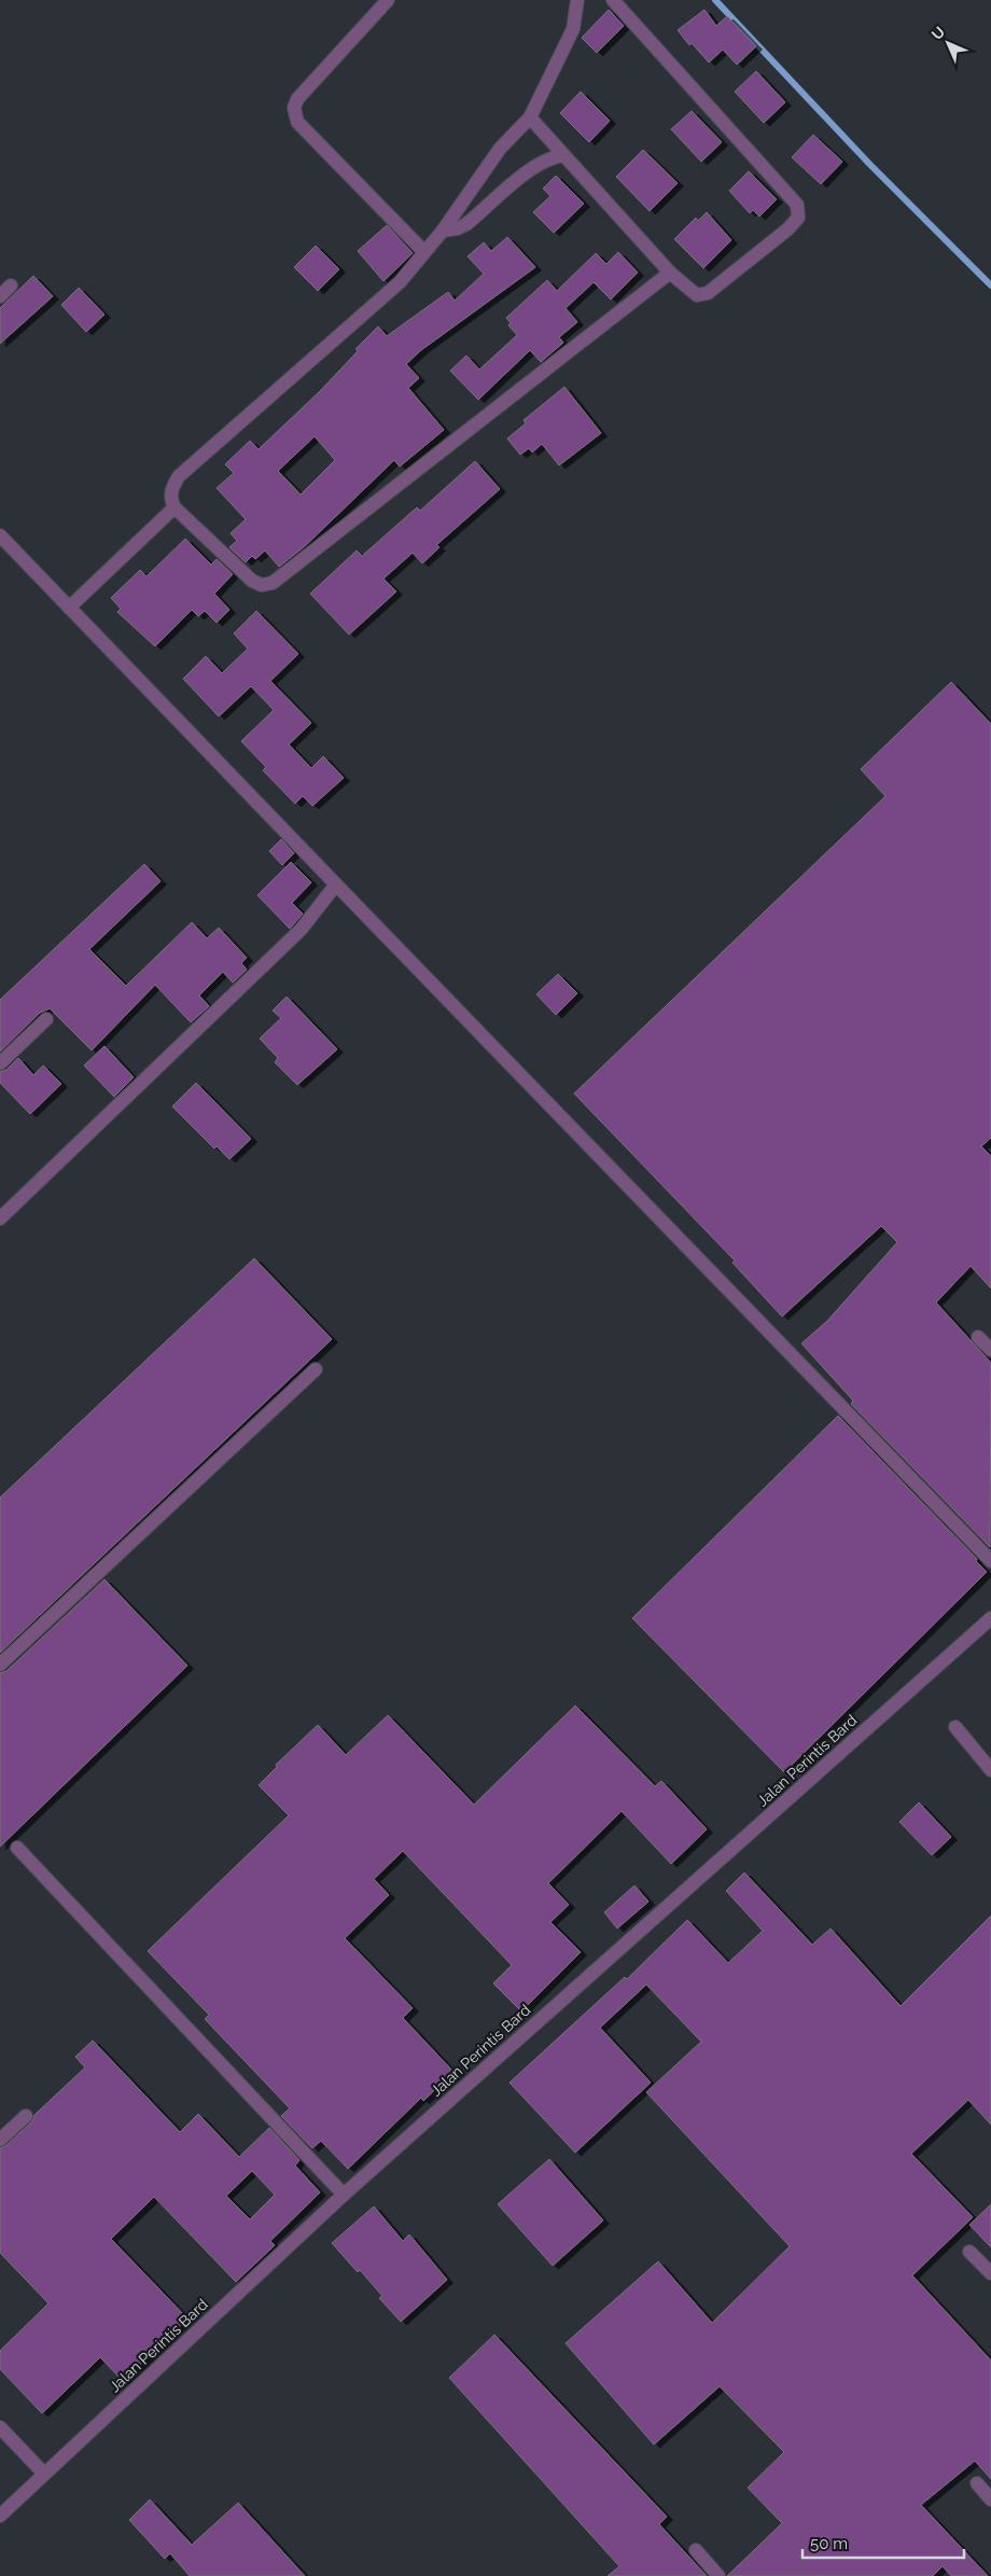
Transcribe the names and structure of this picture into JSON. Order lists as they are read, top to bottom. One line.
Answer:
{"streets":{"street":["Jalan Perintis Bard"]},"scale_bar":"50 m","north":"top left"}
